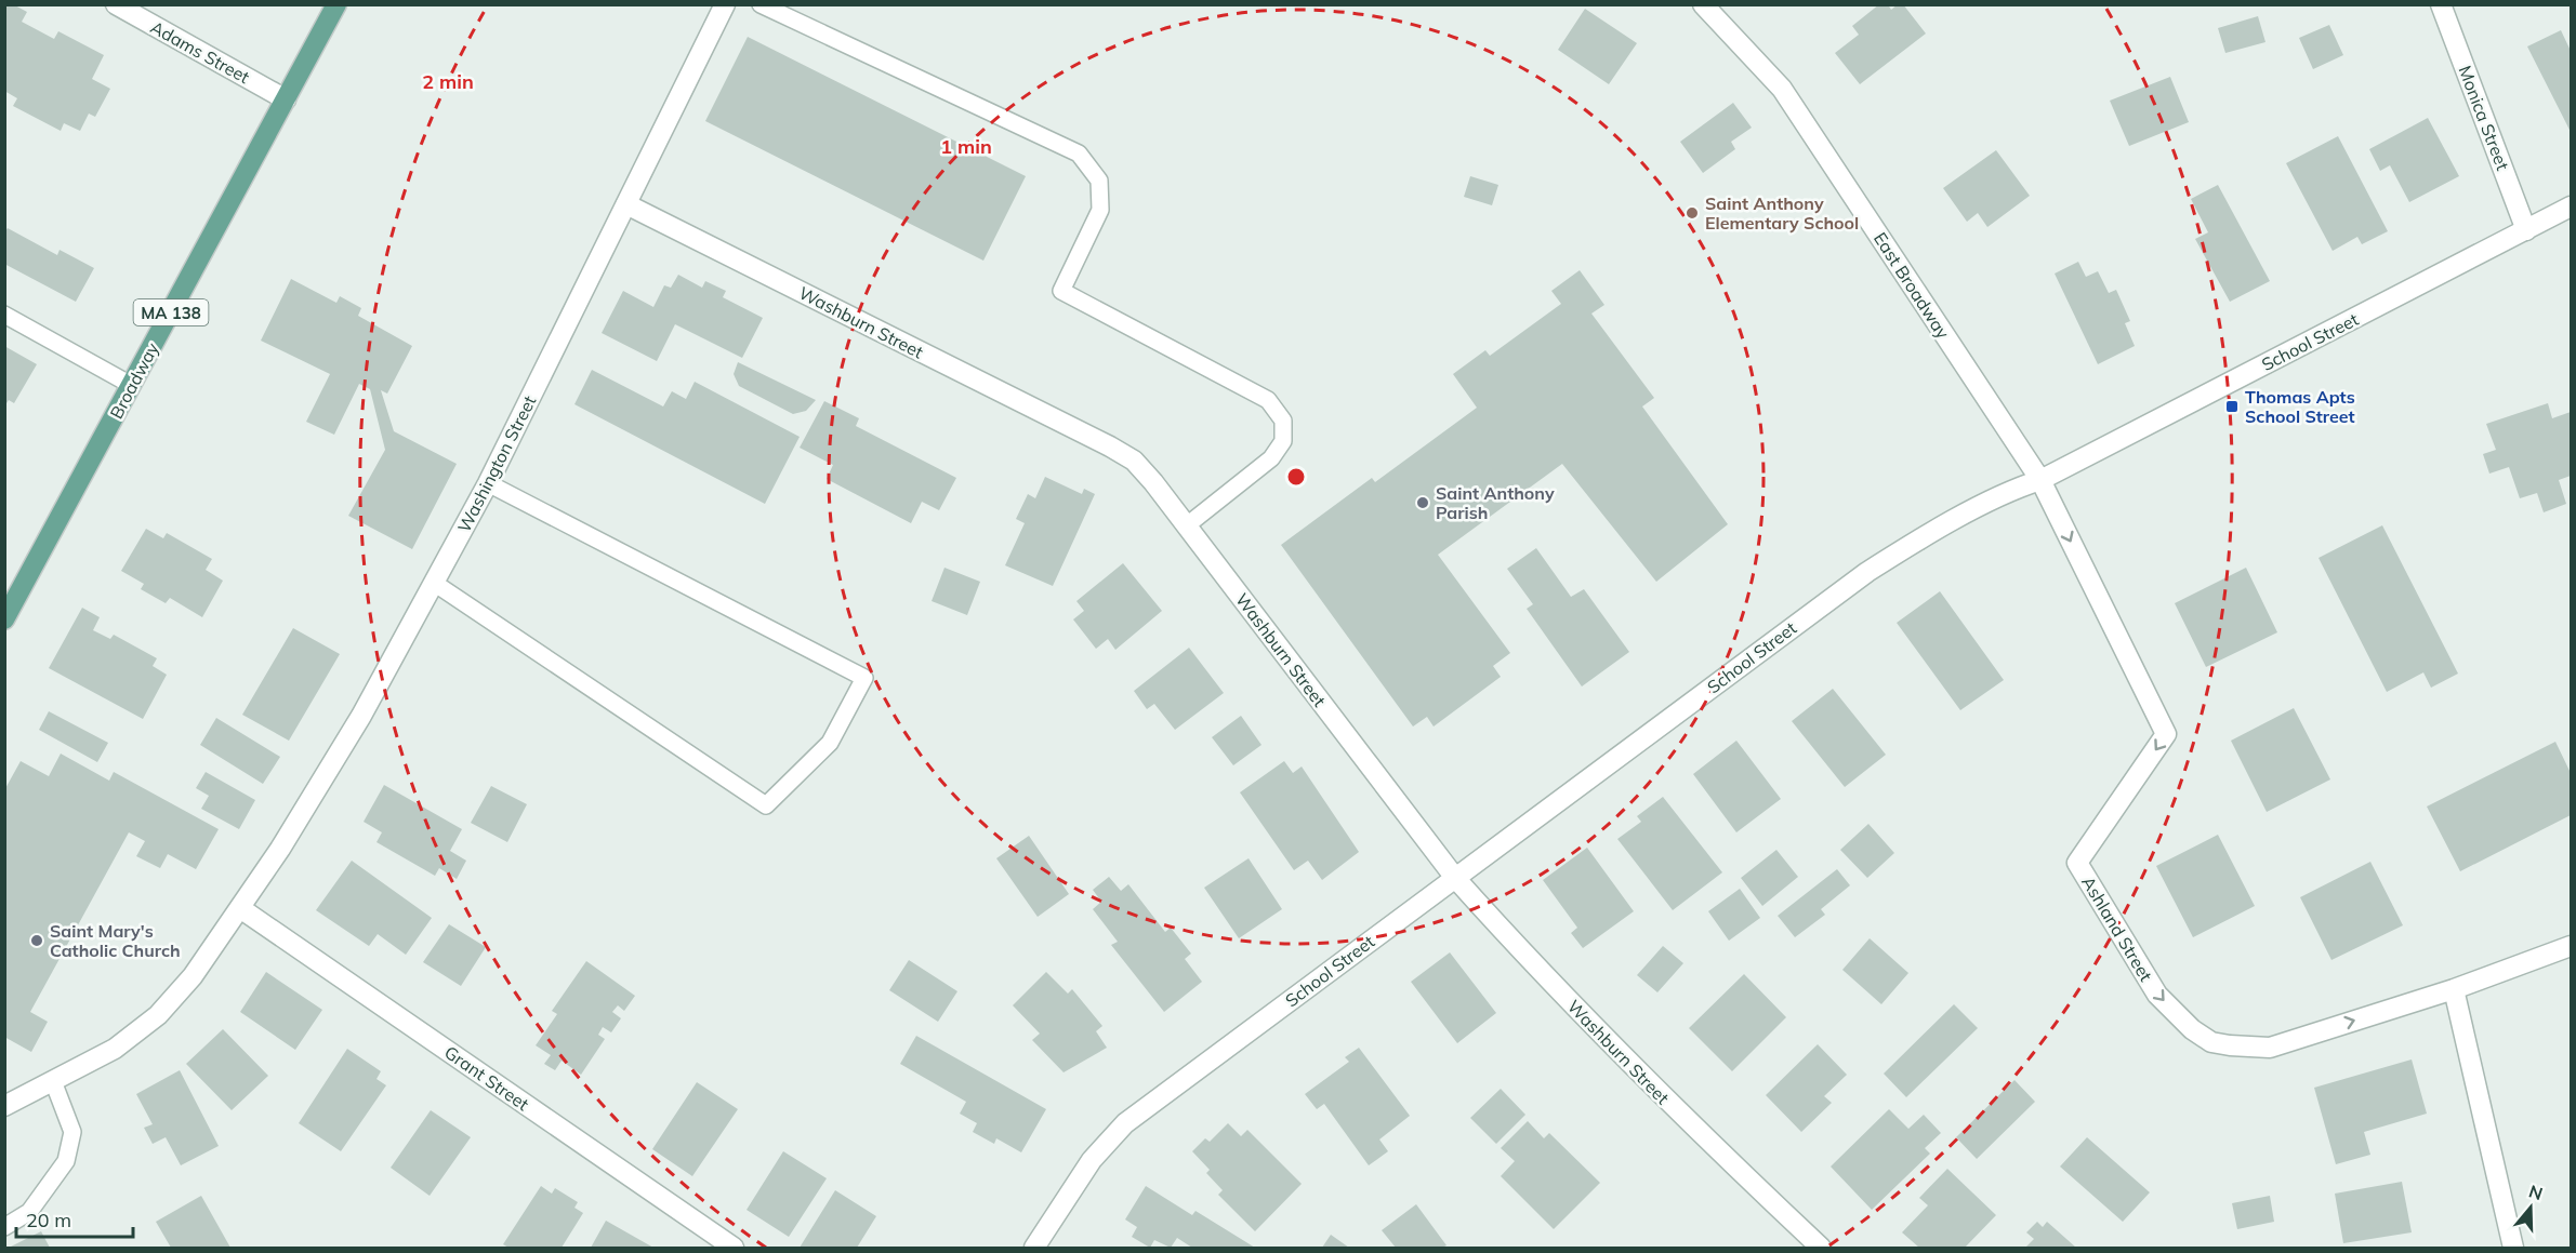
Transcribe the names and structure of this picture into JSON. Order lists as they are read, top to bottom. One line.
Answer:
{"streets":{"main road":["MA 138","Broadway"],"street":["Adams Street","Monica Street","East Broadway","Washburn Street","School Street","Washington Street","Ashland Street","Grant Street"]},"crossings":[["Adams Street","Broadway"],["Monica Street","School Street"],["East Broadway","School Street"],["East Broadway","Ashland Street"],["Washburn Street","School Street"],["Washburn Street","Washington Street"],["School Street","Ashland Street"],["Washington Street","Grant Street"]],"places":{"other":["Saint Anthony Elementary School","Saint Anthony Parish","Saint Mary's Catholic Church"],"transit":["Thomas Apts School Street"]},"scale_bar":"20 m","north":"top","rings":["2 min","1 min"]}
